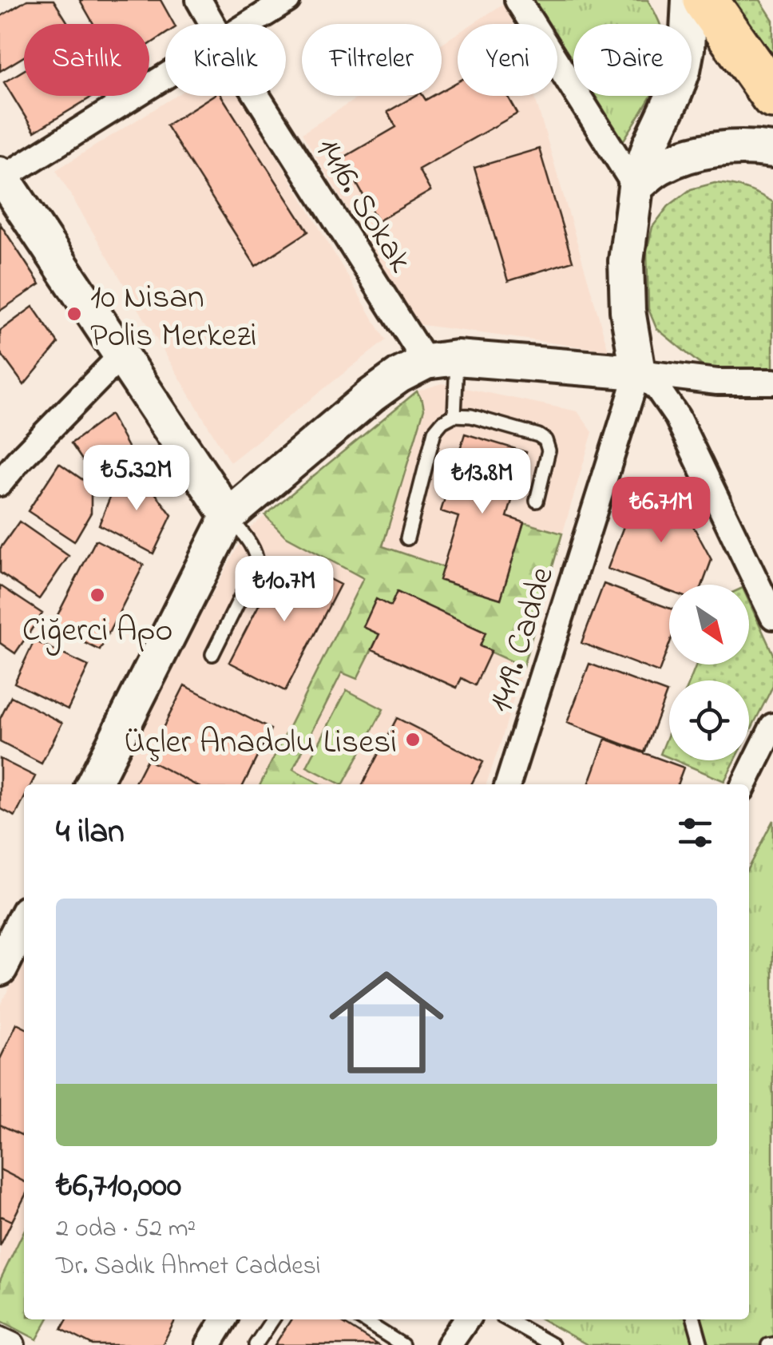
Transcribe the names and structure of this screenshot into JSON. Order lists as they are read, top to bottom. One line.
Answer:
{"streets":{"street":["1416. Sokak","1419. Cadde"]},"places":["10 Nisan Polis Merkezi","Ciğerci Apo","Üçler Anadolu Lisesi"],"north":"bottom right","page":{"chip":["Satılık","Kiralık","Filtreler","Yeni","Daire"],"price":["₺5.32M","₺13.8M","₺6.71M","₺10.7M"],"heading":"4 ilan","list":[{"name":"₺6,710,000","note":"2 oda · 52 m² · Dr. Sadık Ahmet Caddesi"}]}}
